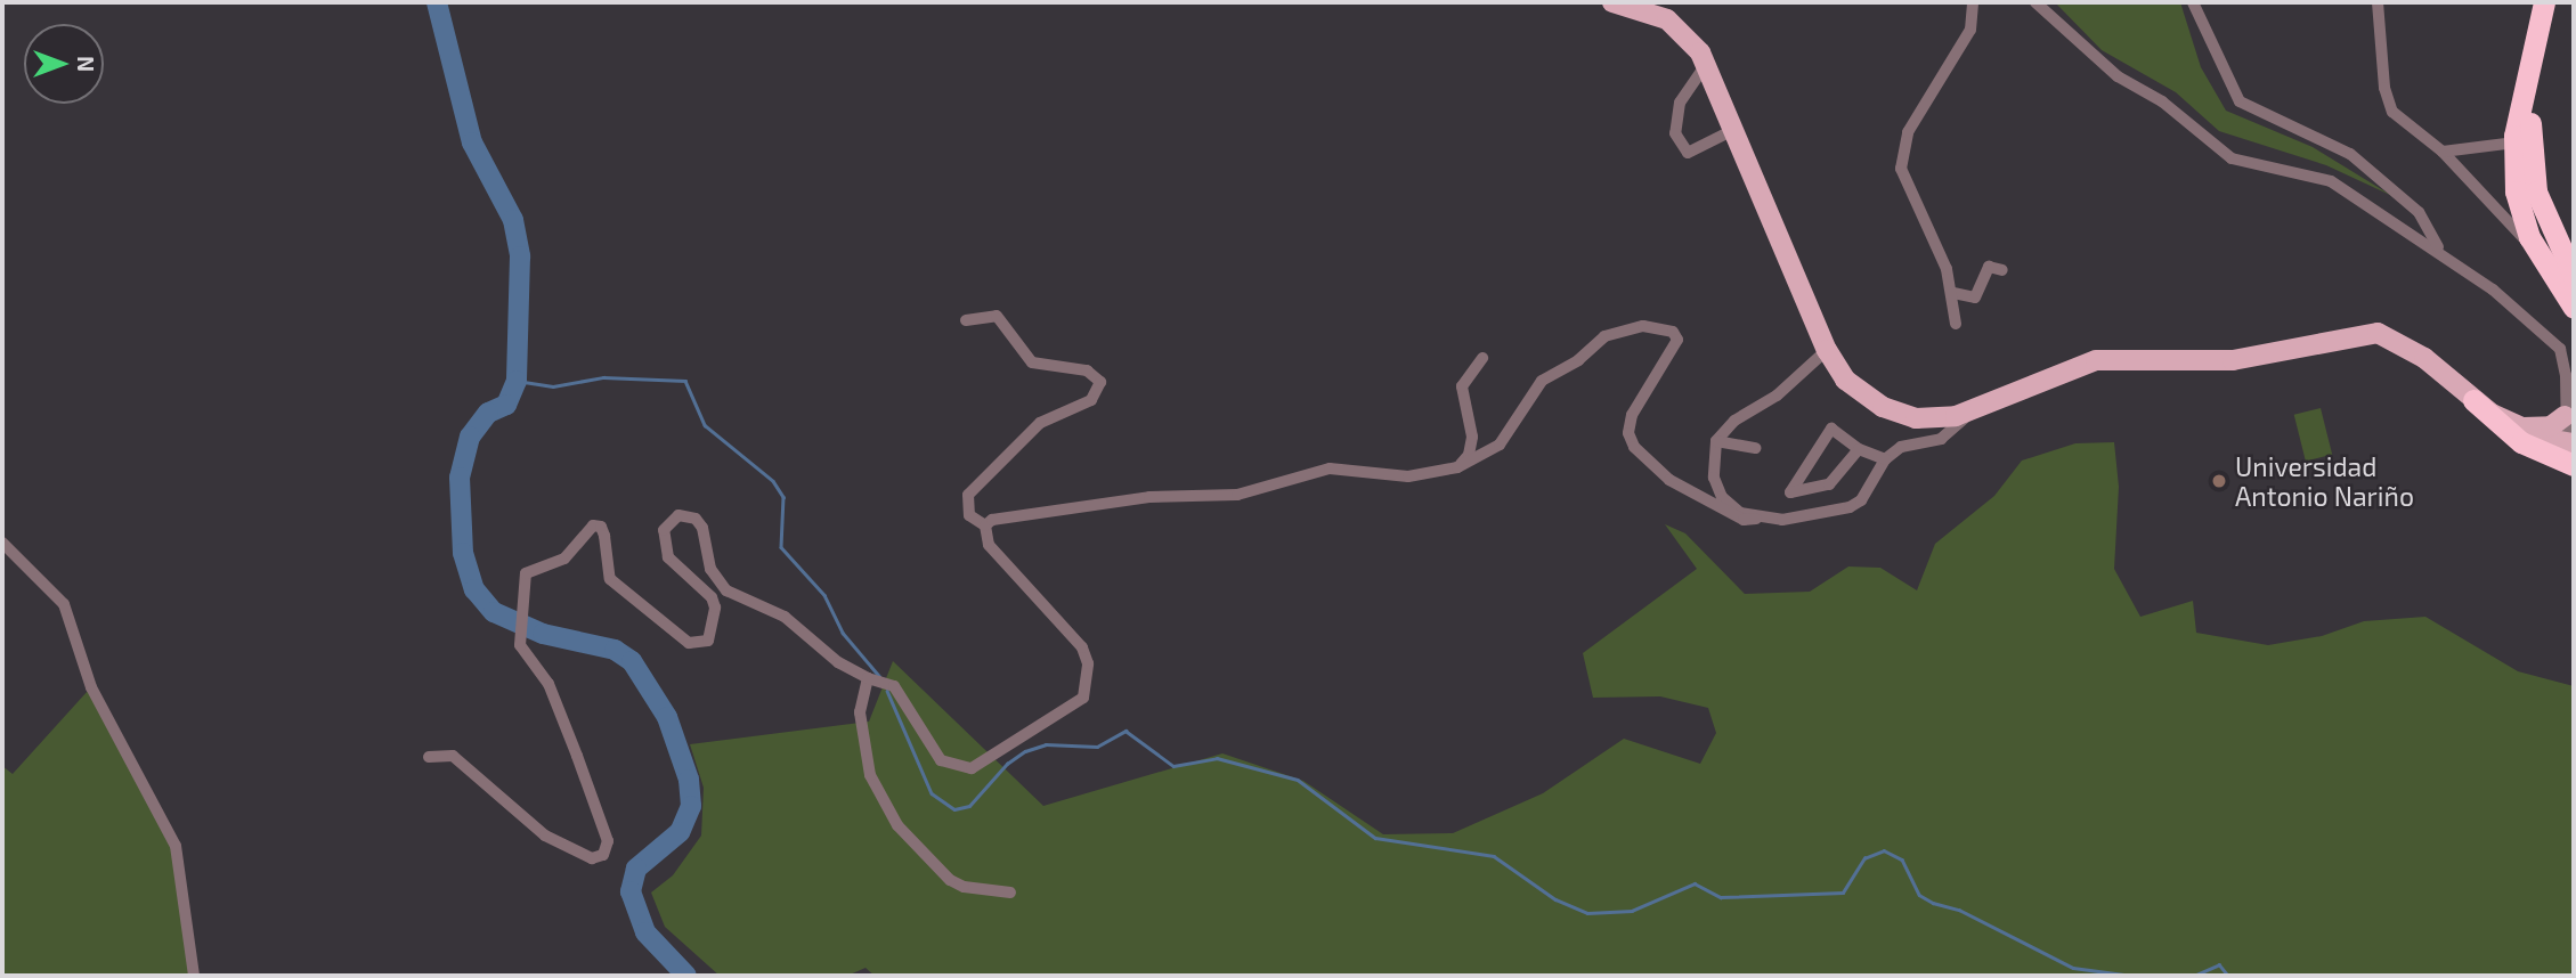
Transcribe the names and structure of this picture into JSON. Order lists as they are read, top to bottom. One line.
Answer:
{"places":["Universidad Antonio Nariño"],"north":"right"}
